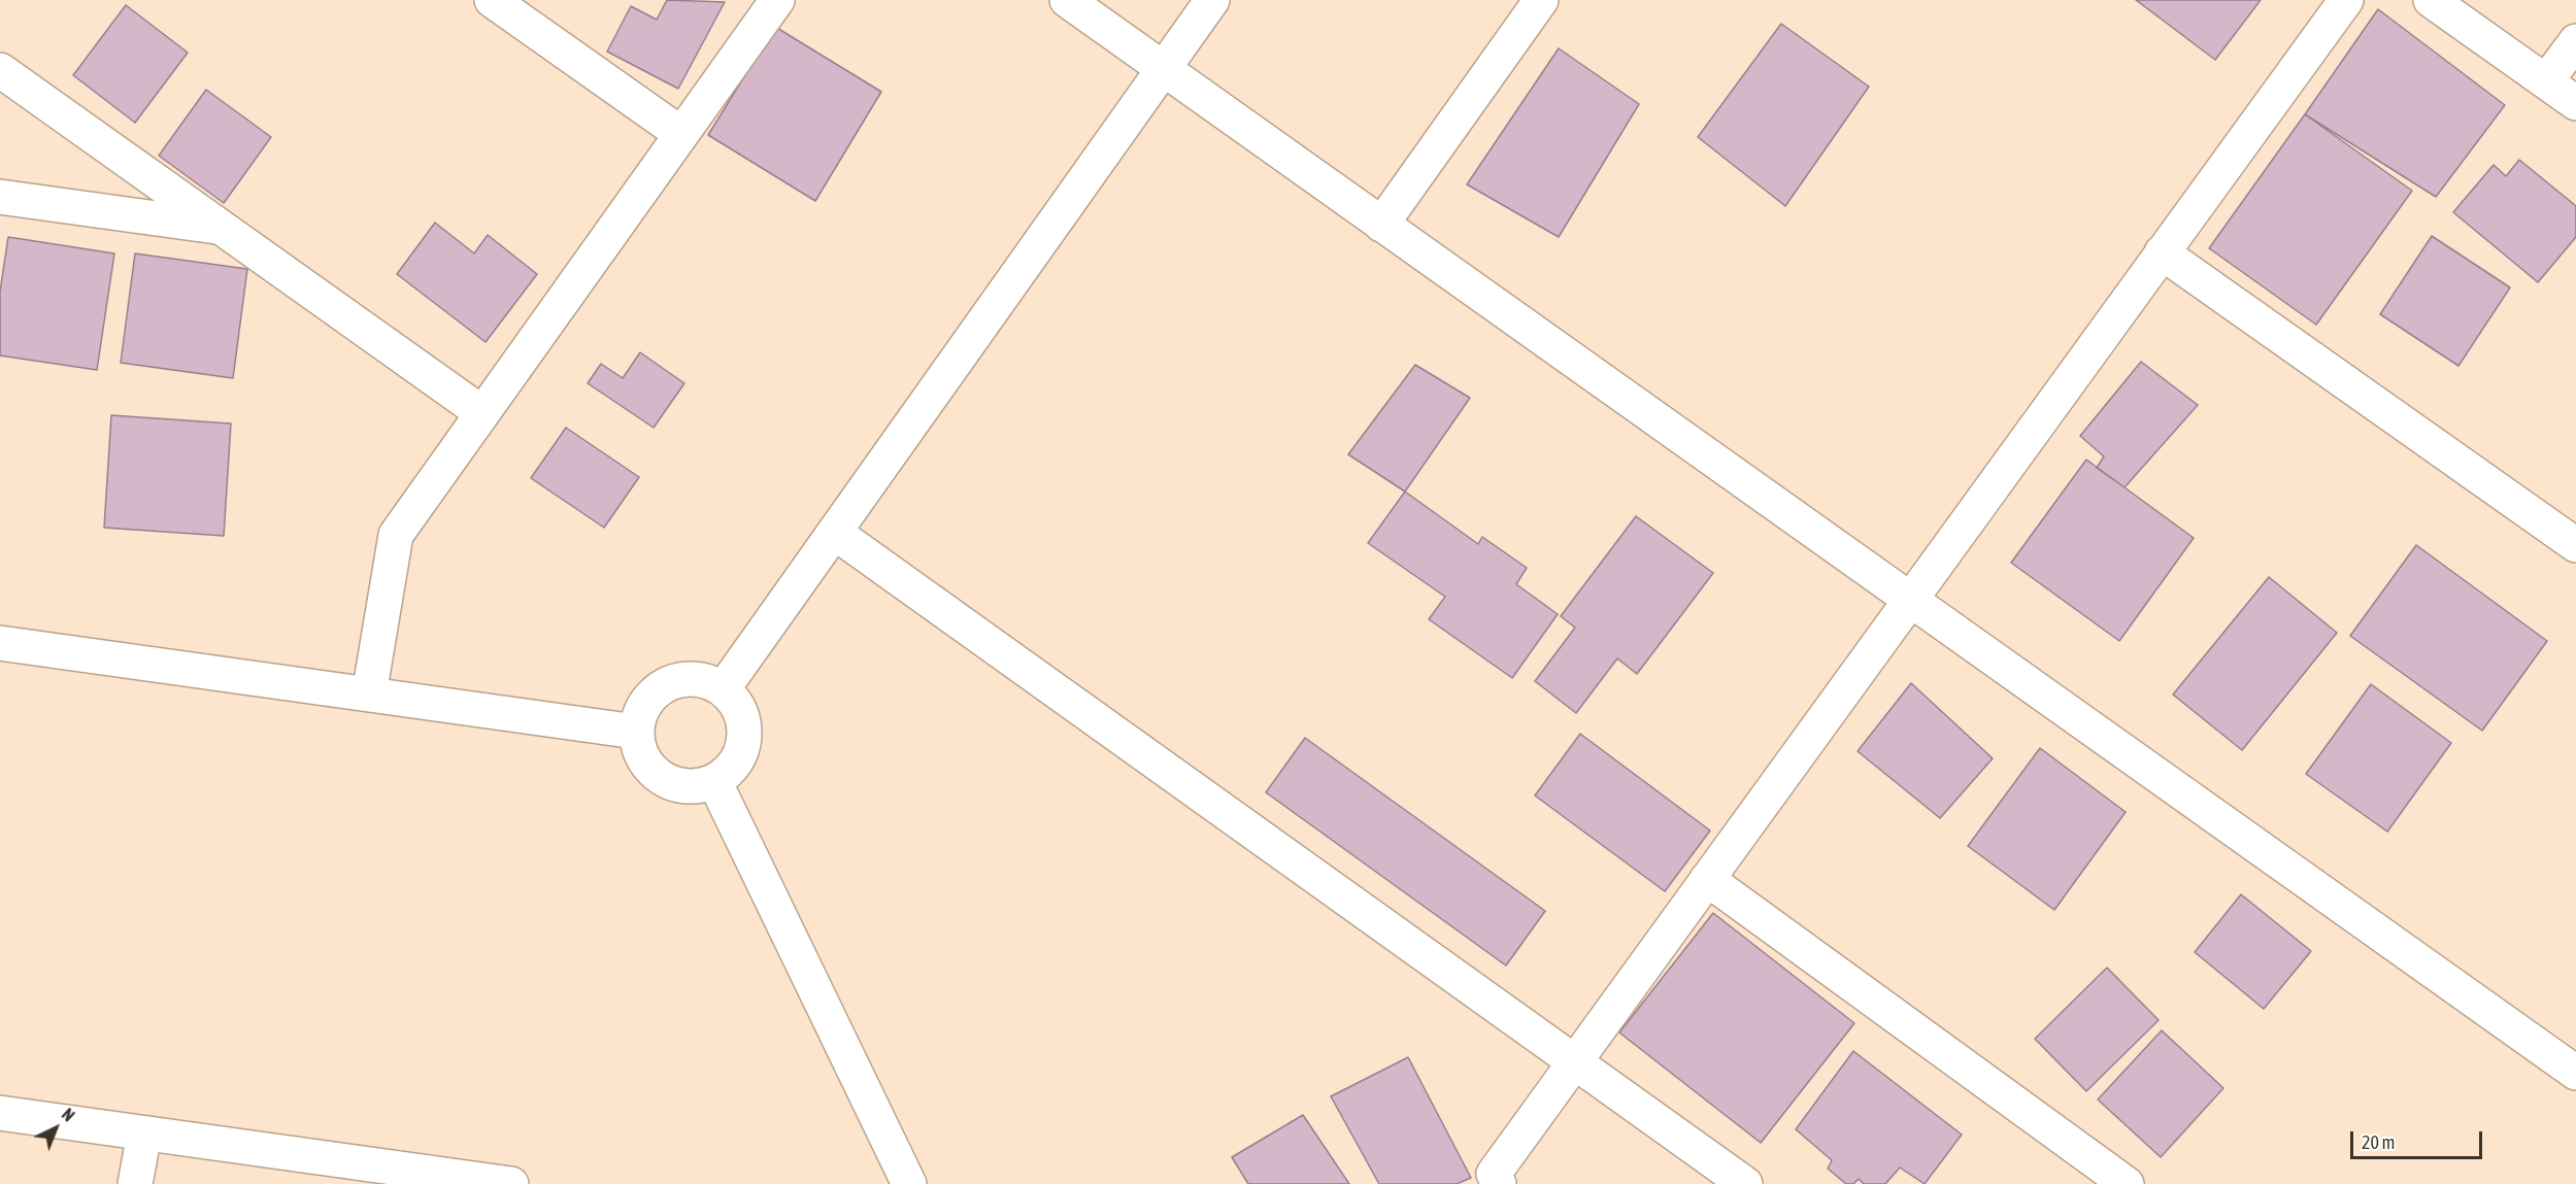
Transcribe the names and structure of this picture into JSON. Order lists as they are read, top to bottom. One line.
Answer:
{"scale_bar":"20 m","north":"top right"}
